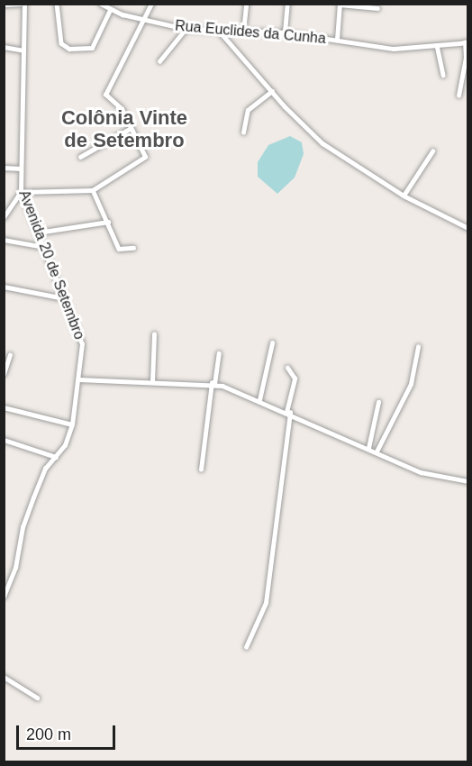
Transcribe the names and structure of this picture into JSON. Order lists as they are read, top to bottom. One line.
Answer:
{"streets":{"street":["Rua Euclides da Cunha","Avenida 20 de Setembro"]},"districts":["Colônia Vinte de Setembro"],"scale_bar":"200 m"}
